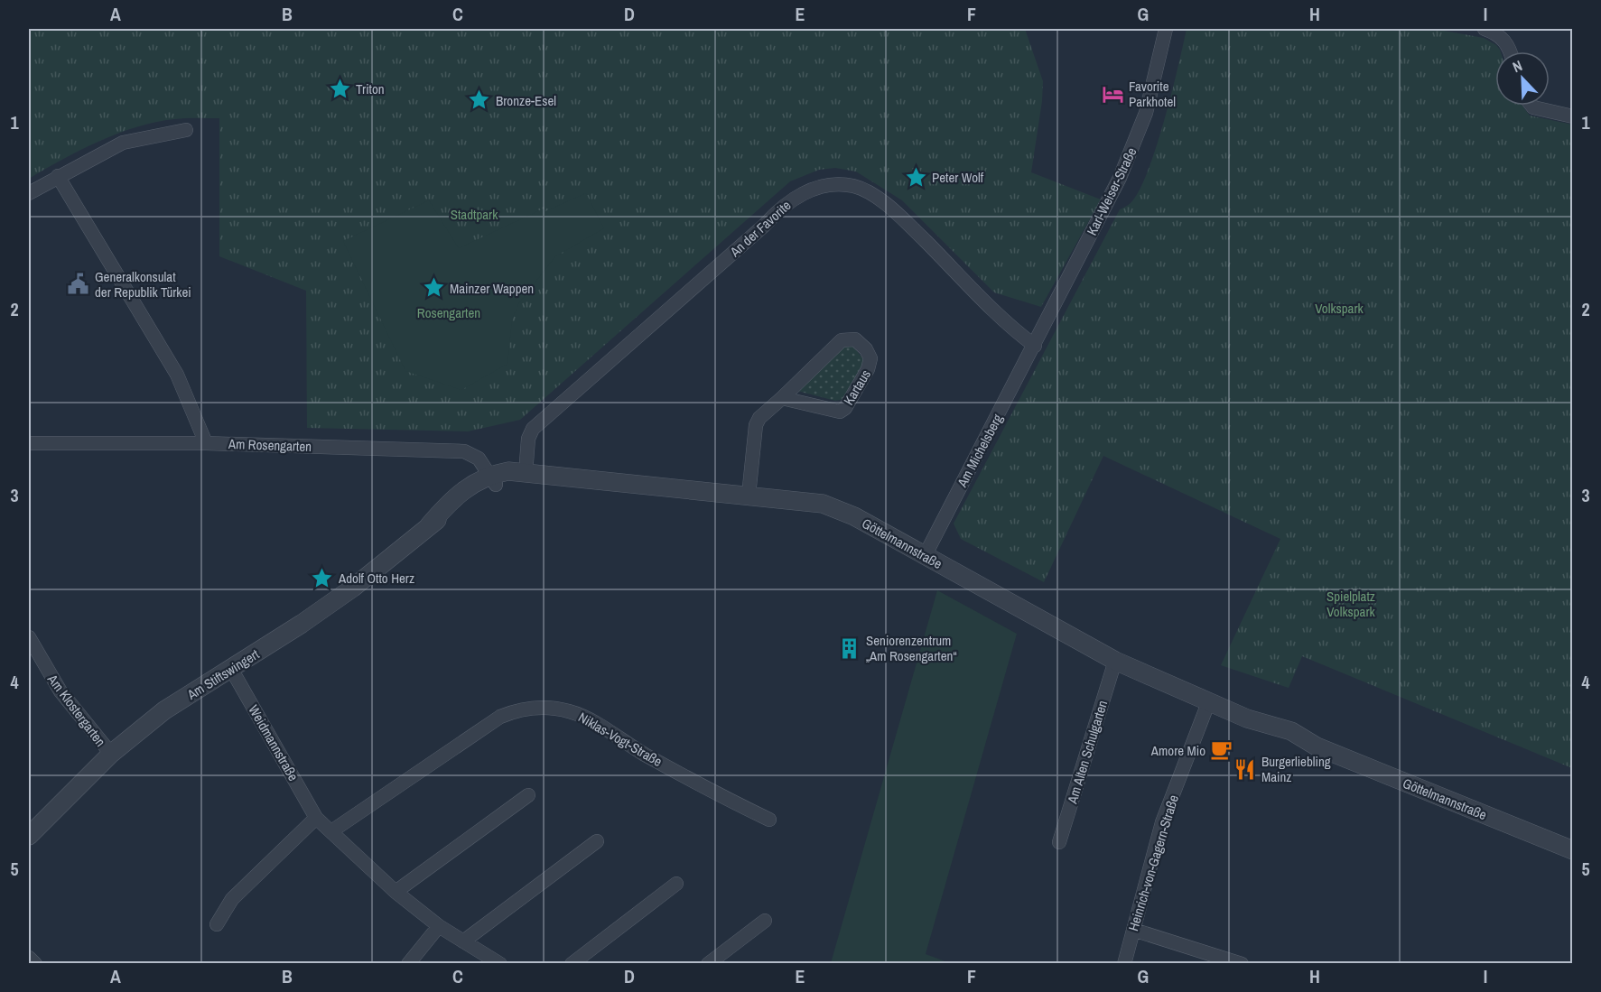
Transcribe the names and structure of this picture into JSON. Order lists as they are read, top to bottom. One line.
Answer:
{"streets":{"street":["Karl-Weiser-Straße","An der Favorite","Kartaus","Am Rosengarten","Am Michelsberg","Göttelmannstraße","Am Stiftswingert","Am Klostergarten","Niklas-Vogt-Straße","Weidmannstraße","Am Alten Schulgarten","Heinrich-von-Gagern-Straße"]},"crossings":[["Karl-Weiser-Straße","An der Favorite"],["Karl-Weiser-Straße","Am Michelsberg"],["An der Favorite","Am Michelsberg"],["An der Favorite","Göttelmannstraße"],["Kartaus","Göttelmannstraße"],["Am Rosengarten","Göttelmannstraße"],["Am Rosengarten","Am Stiftswingert"],["Am Michelsberg","Göttelmannstraße"],["Göttelmannstraße","Am Stiftswingert"],["Göttelmannstraße","Am Alten Schulgarten"],["Göttelmannstraße","Heinrich-von-Gagern-Straße"],["Am Stiftswingert","Am Klostergarten"],["Am Stiftswingert","Weidmannstraße"],["Niklas-Vogt-Straße","Weidmannstraße"]],"parks":["Stadtpark","Volkspark","Rosengarten","Spielplatz Volkspark"],"places":{"place":["Triton","Bronze-Esel","Peter Wolf","Mainzer Wappen","Adolf Otto Herz"],"hotel":["Favorite Parkhotel"],"public building":["Generalkonsulat der Republik Türkei"],"building":["Seniorenzentrum „Am Rosengarten“"],"cafe":["Amore Mio"],"restaurant":["Burgerliebling Mainz"]},"north":"top left","grid":{"columns":["A","B","C","D","E","F","G","H","I"],"rows":["1","2","3","4","5"]}}
